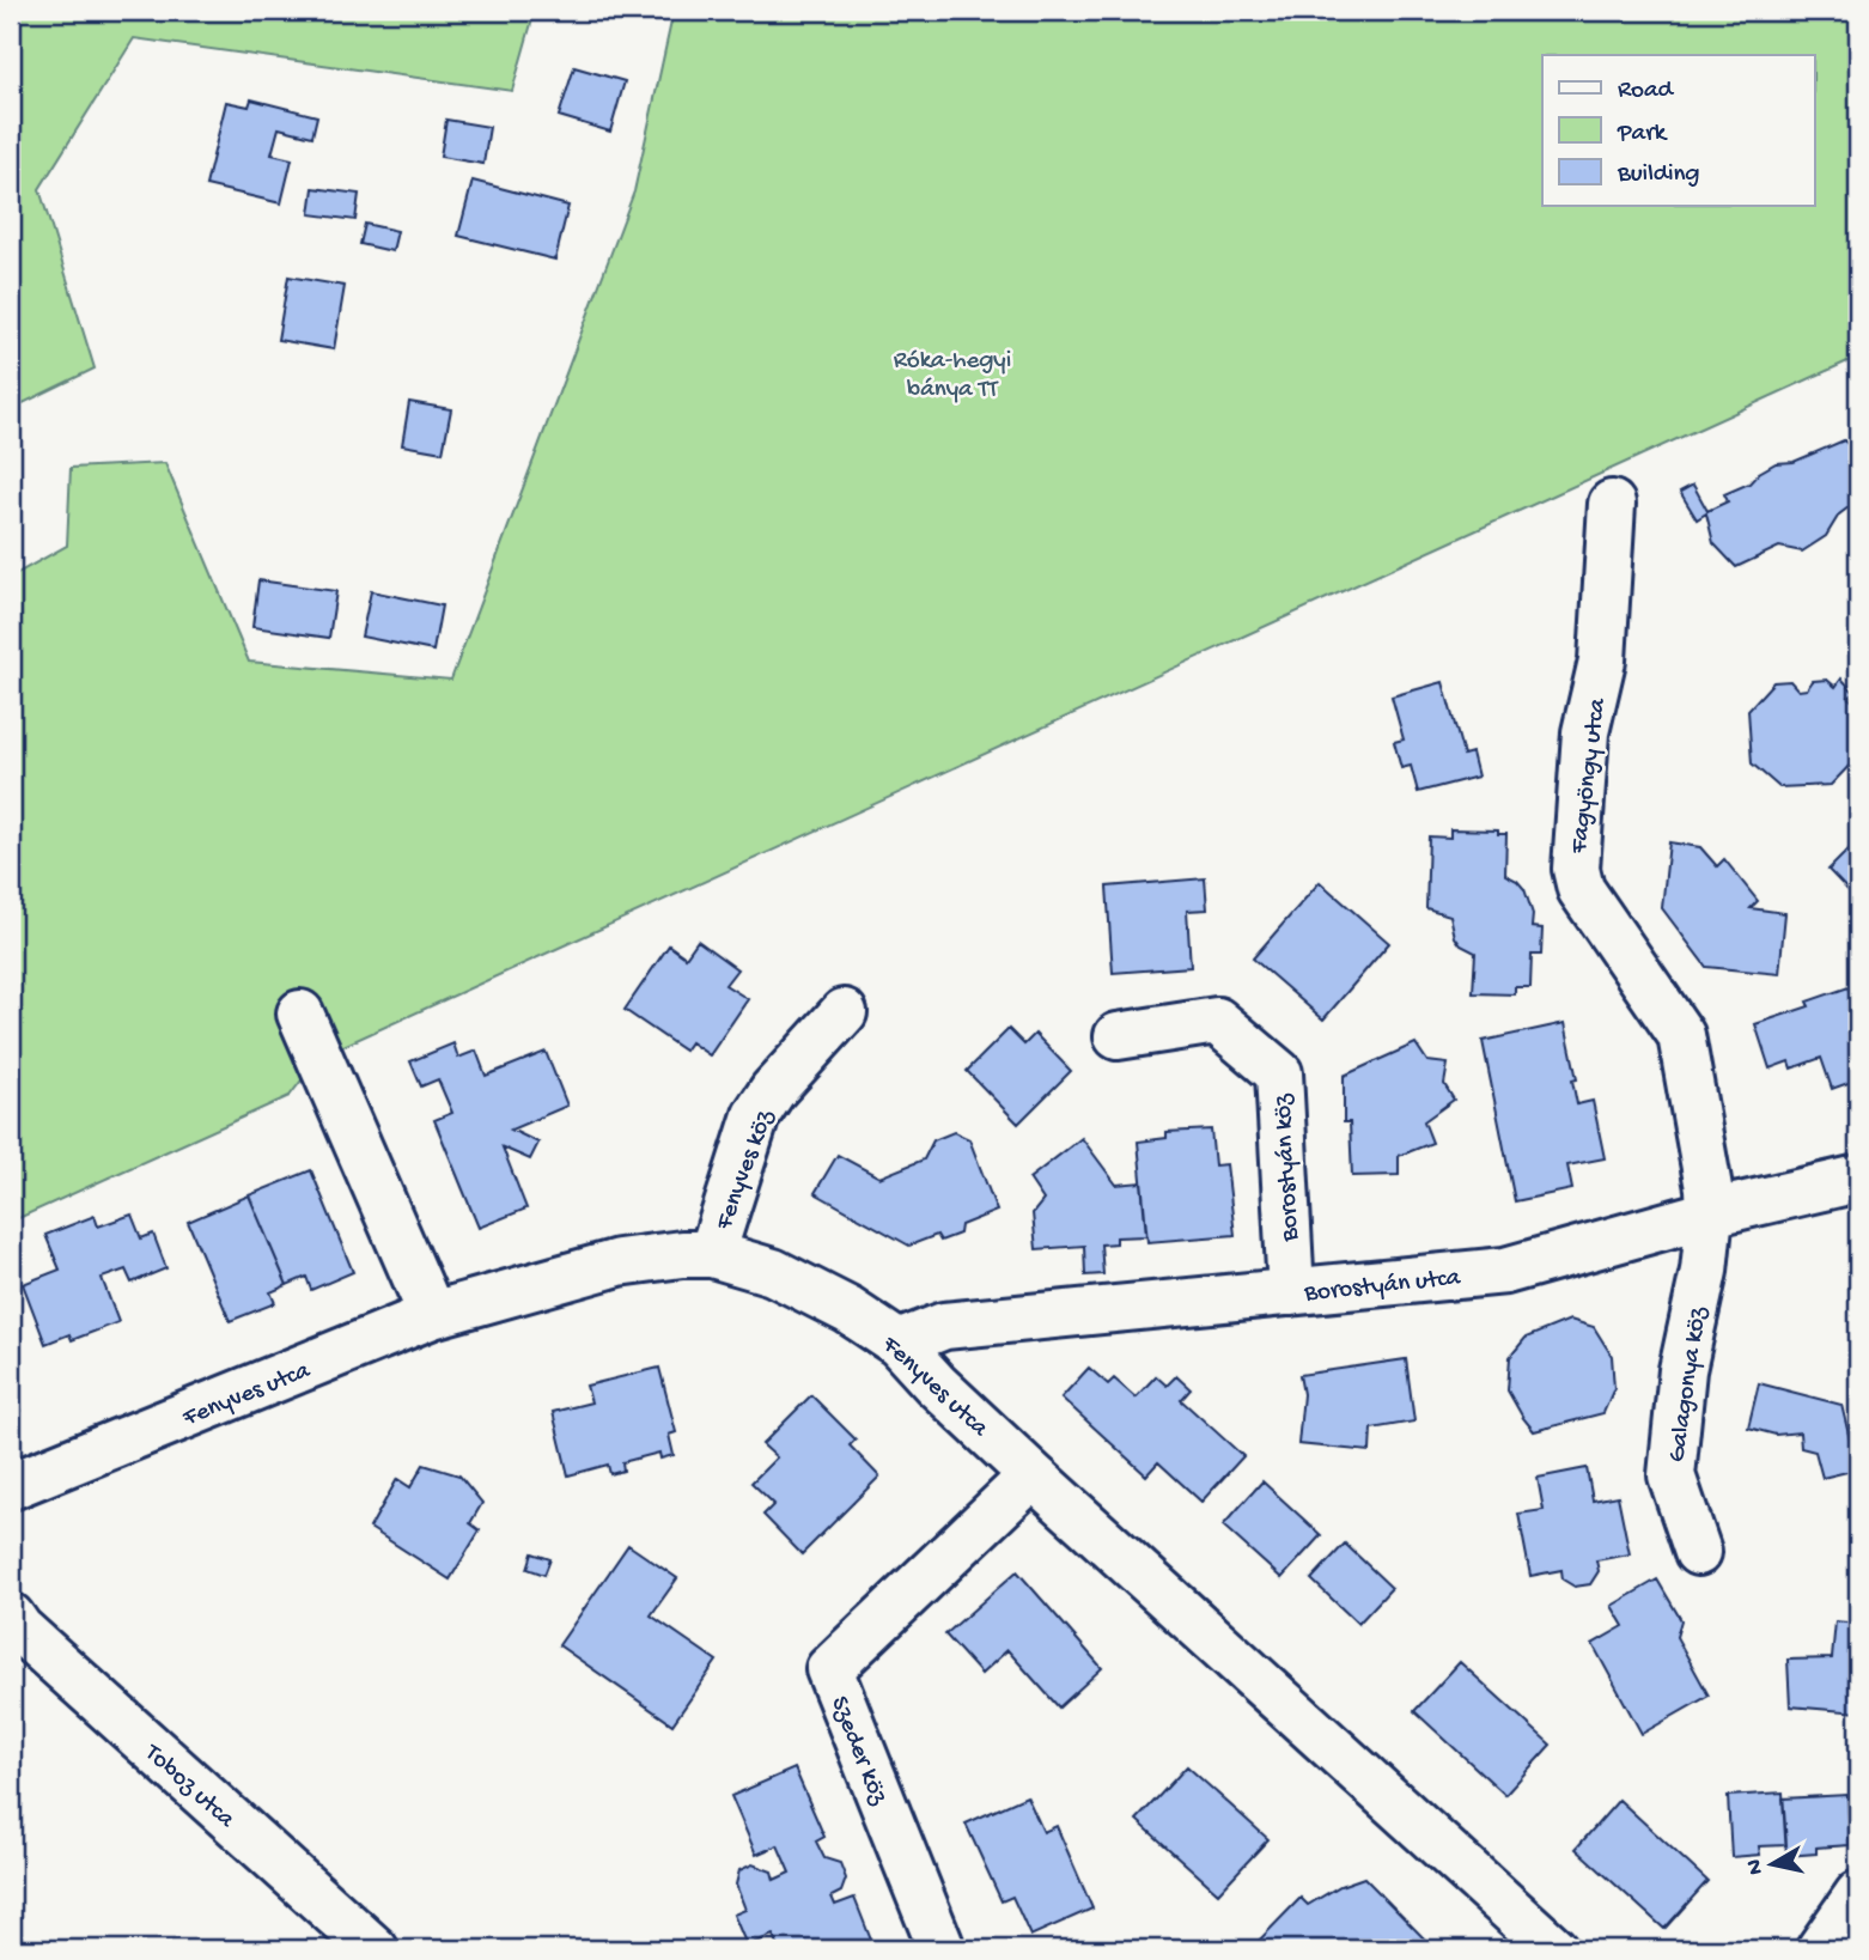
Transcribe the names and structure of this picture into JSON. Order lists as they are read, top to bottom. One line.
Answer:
{"streets":{"street":["Fagyöngy utca","Borostyán köz","Fenyves köz","Borostyán utca","Fenyves utca","Galagonya köz","Szeder köz","Toboz utca"]},"crossings":[["Fagyöngy utca","Borostyán utca"],["Fagyöngy utca","Galagonya köz"],["Borostyán köz","Borostyán utca"],["Fenyves köz","Fenyves utca"],["Borostyán utca","Fenyves utca"],["Borostyán utca","Galagonya köz"],["Fenyves utca","Szeder köz"]],"parks":["Róka-hegyi bánya TT"],"legend":["Road","Park","Building"],"north":"left"}
